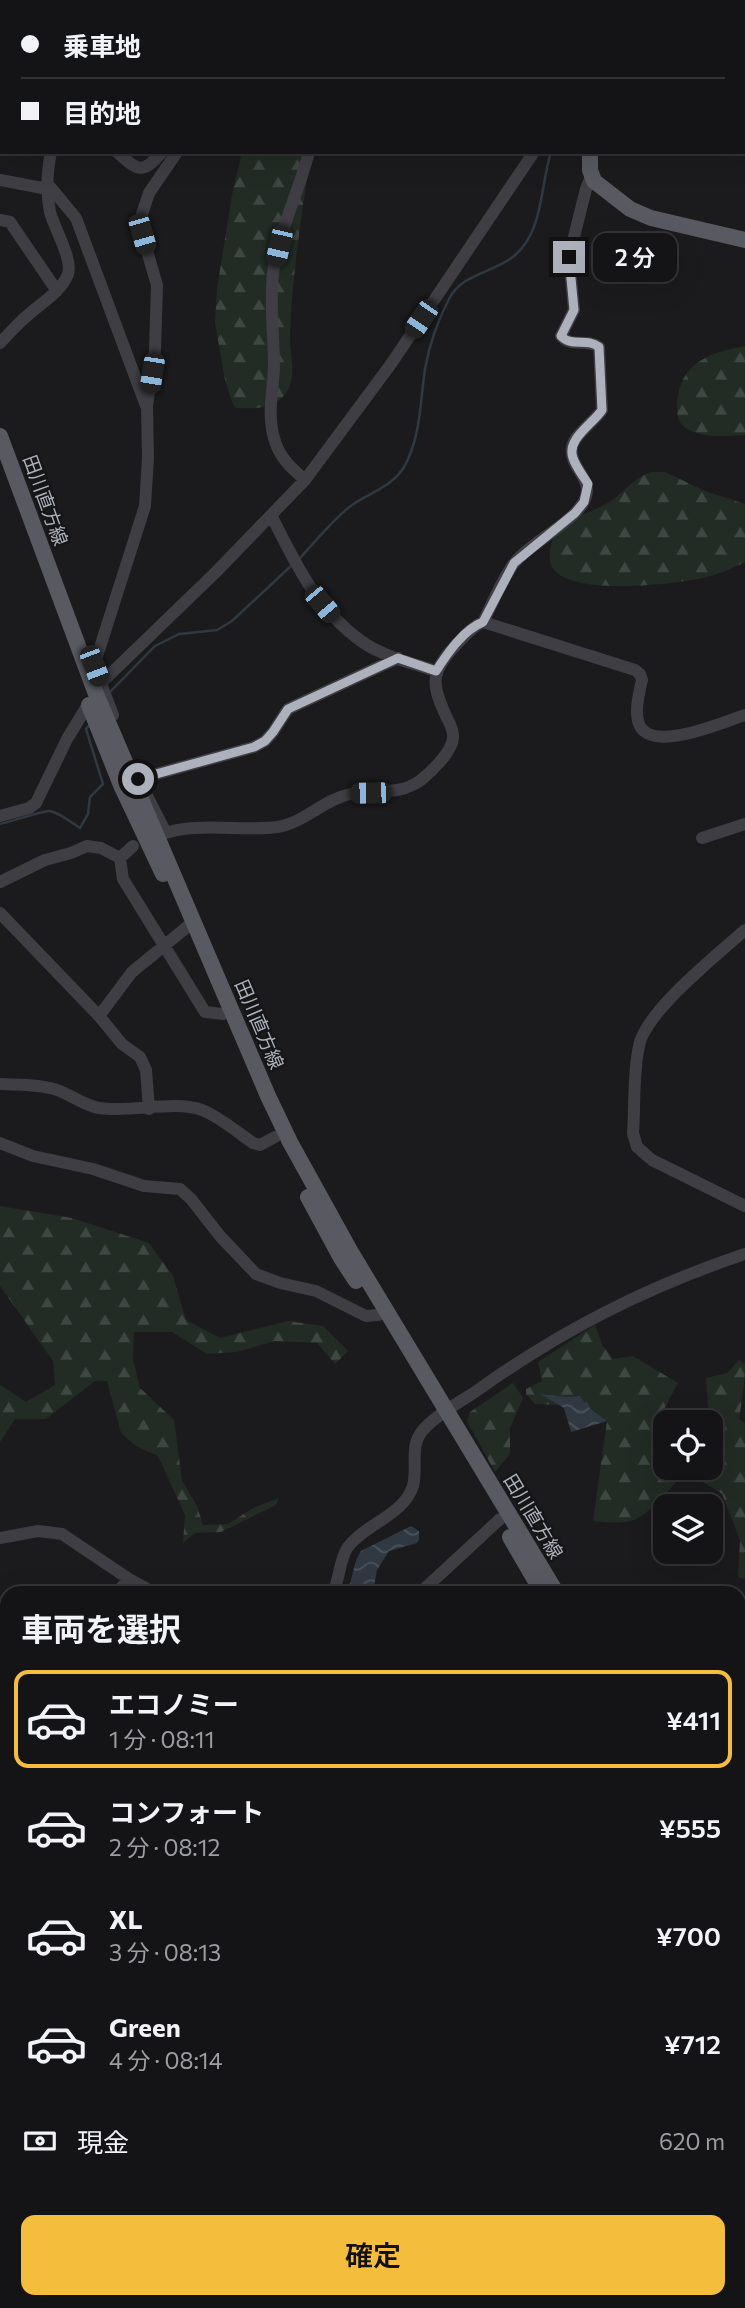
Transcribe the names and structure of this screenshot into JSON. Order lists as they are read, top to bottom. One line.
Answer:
{"streets":{"main road":["田川直方線"]},"page":{"banner":["乗車地","目的地"],"bubble":"2 分","heading":"車両を選択","list":[{"name":"エコノミー","note":"1 分 · 08:11","value":"¥411"},{"name":"コンフォート","note":"2 分 · 08:12","value":"¥555"},{"name":"XL","note":"3 分 · 08:13","value":"¥700"},{"name":"Green","note":"4 分 · 08:14","value":"¥712"}],"pay":["現金","620 m"],"buttons":"確定"}}
